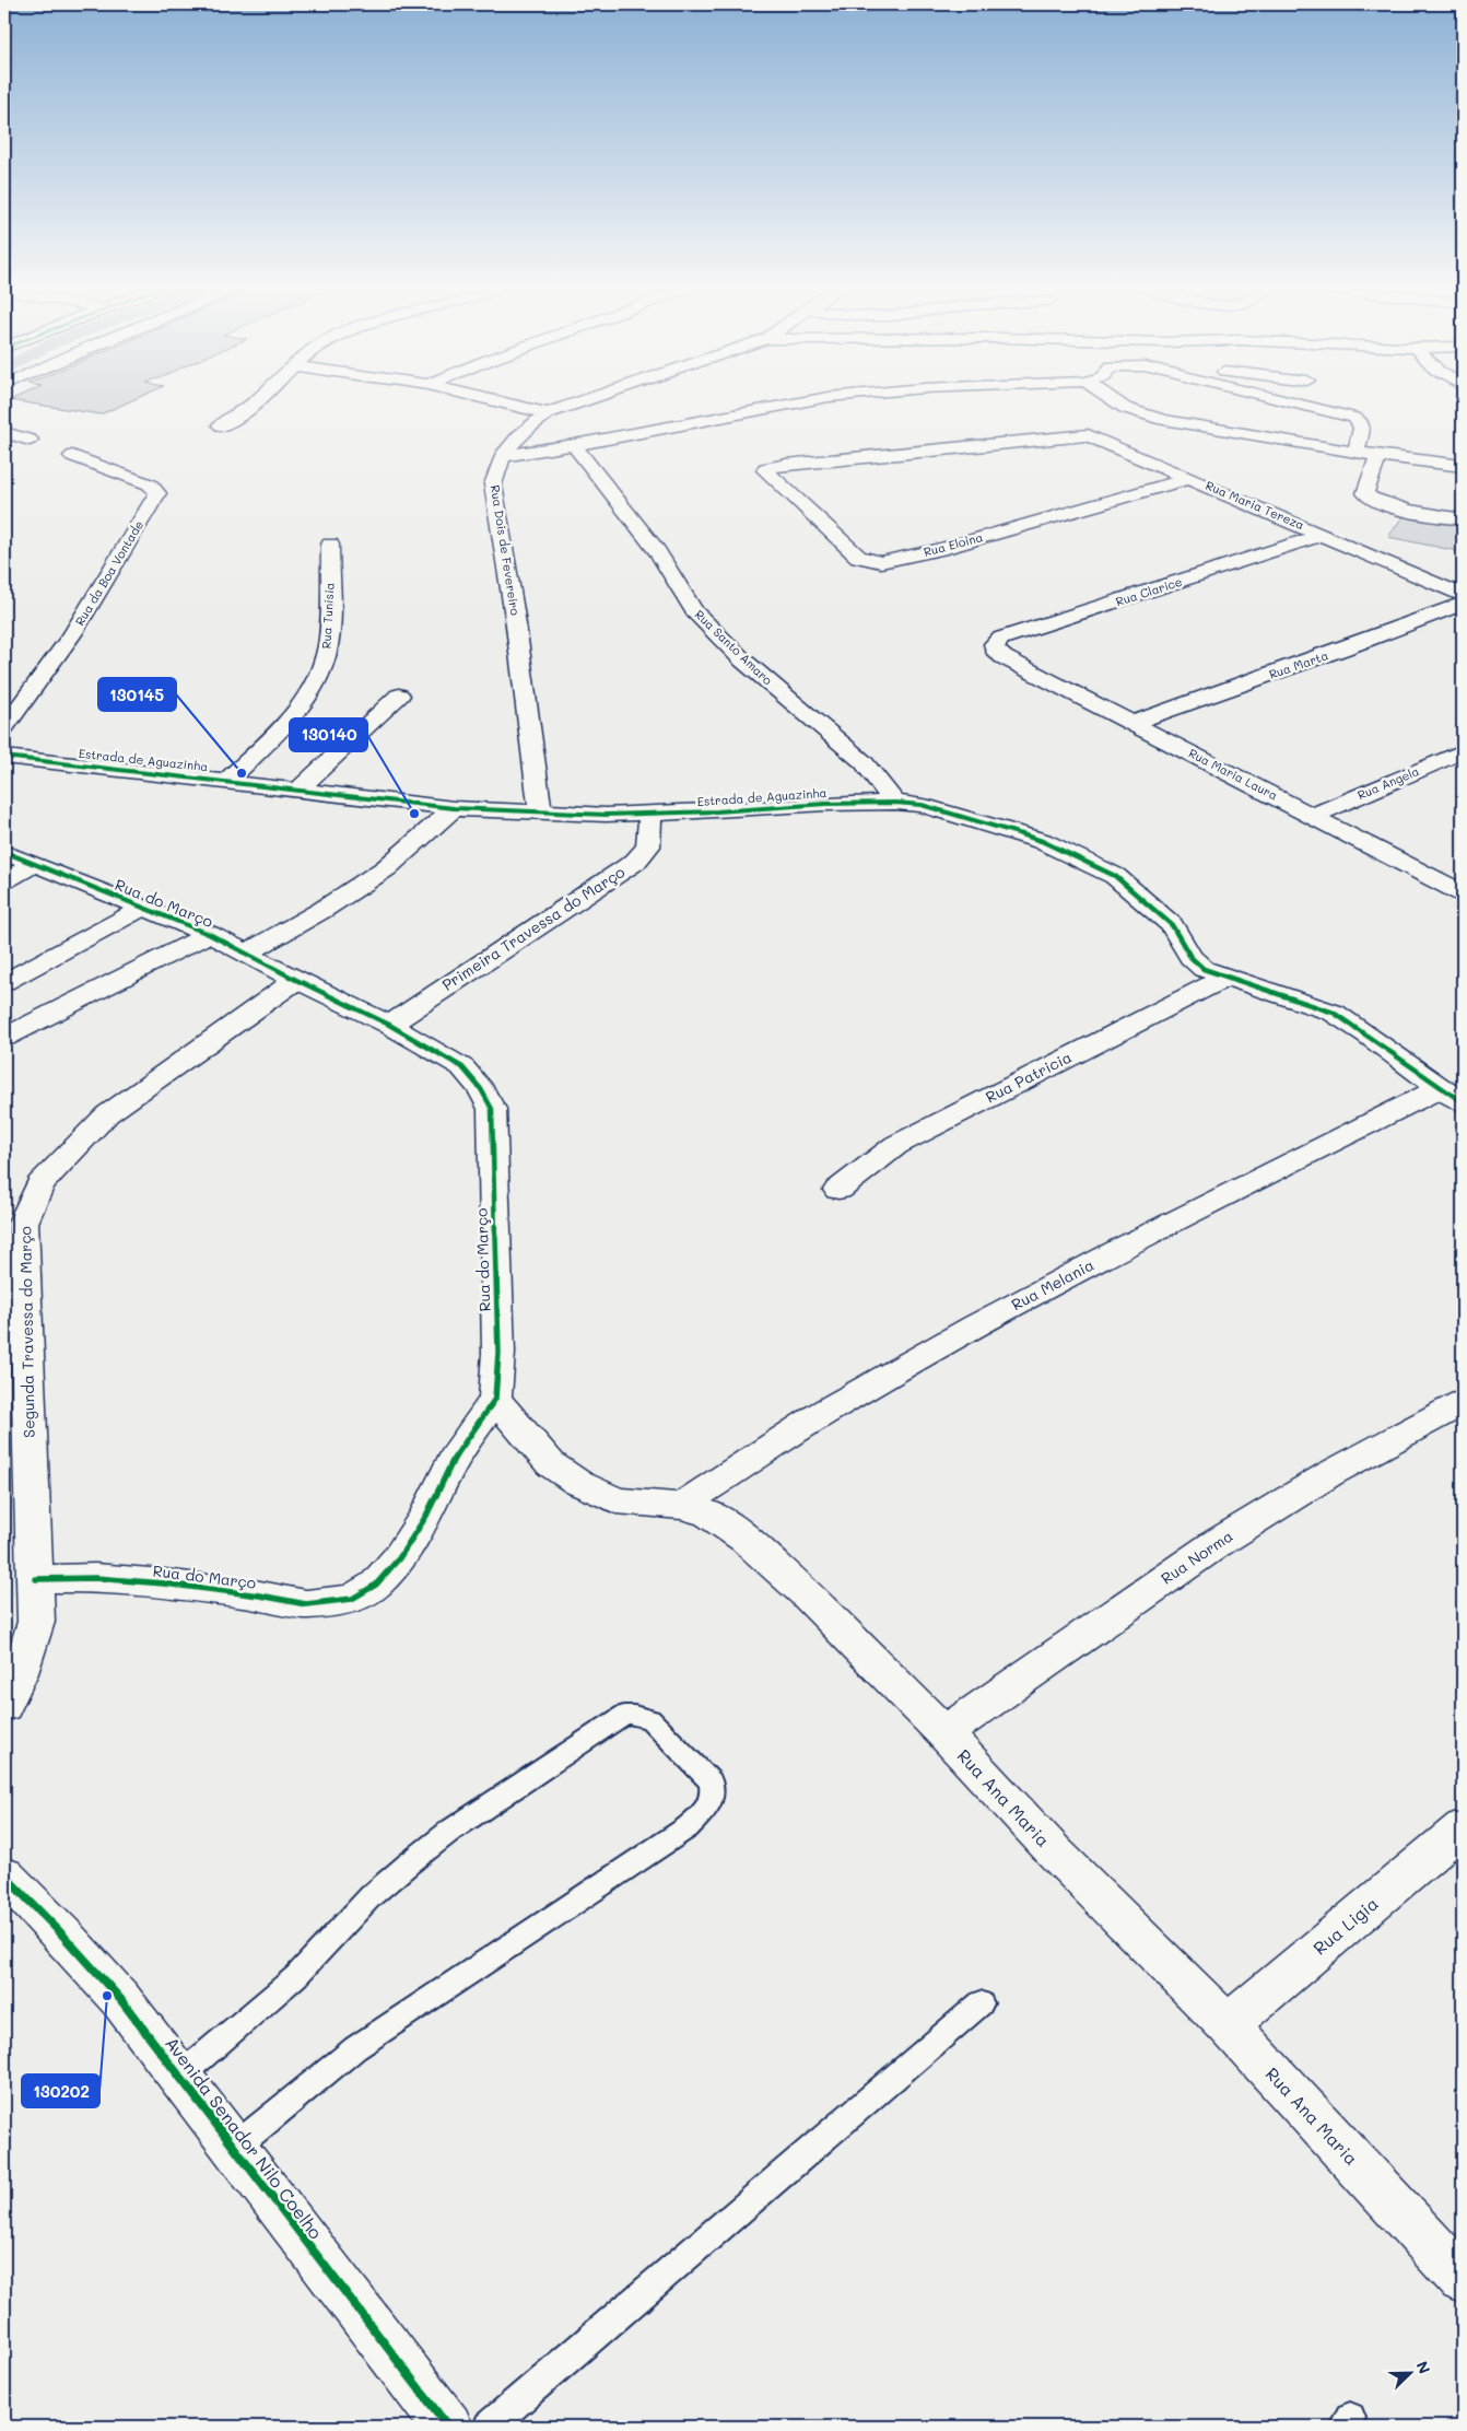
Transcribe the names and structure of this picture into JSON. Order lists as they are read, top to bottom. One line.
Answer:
{"streets":{"street":["Rua Maria Tereza","Rua Eloina","Rua Dois de Fevereiro","Rua da Boa Vontade","Rua Clarice","Rua Tunísia","Rua Santo Amaro","Rua Marta","Estrada de Aguazinha","Rua Maria Laura","Rua Angela","Rua do Março","Primeira Travessa do Março","Rua Patricia","Rua Melania","Segunda Travessa do Março","Rua Norma","Rua Ana Maria","Rua Ligia","Avenida Senador Nilo Coelho"]},"crossings":[["Rua Maria Tereza","Rua Eloina"],["Rua Maria Tereza","Rua Clarice"],["Rua Dois de Fevereiro","Estrada de Aguazinha"],["Rua Clarice","Rua Maria Laura"],["Rua Tunísia","Estrada de Aguazinha"],["Rua Santo Amaro","Estrada de Aguazinha"],["Rua Marta","Rua Maria Laura"],["Estrada de Aguazinha","Primeira Travessa do Março"],["Estrada de Aguazinha","Rua Patricia"],["Estrada de Aguazinha","Rua Melania"],["Rua Maria Laura","Rua Angela"],["Rua do Março","Primeira Travessa do Março"],["Rua do Março","Segunda Travessa do Março"],["Rua do Março","Rua Ana Maria"],["Rua Melania","Rua Ana Maria"],["Rua Norma","Rua Ana Maria"],["Rua Ana Maria","Rua Ligia"]],"places":["130145","130140","130202"],"north":"top right"}
